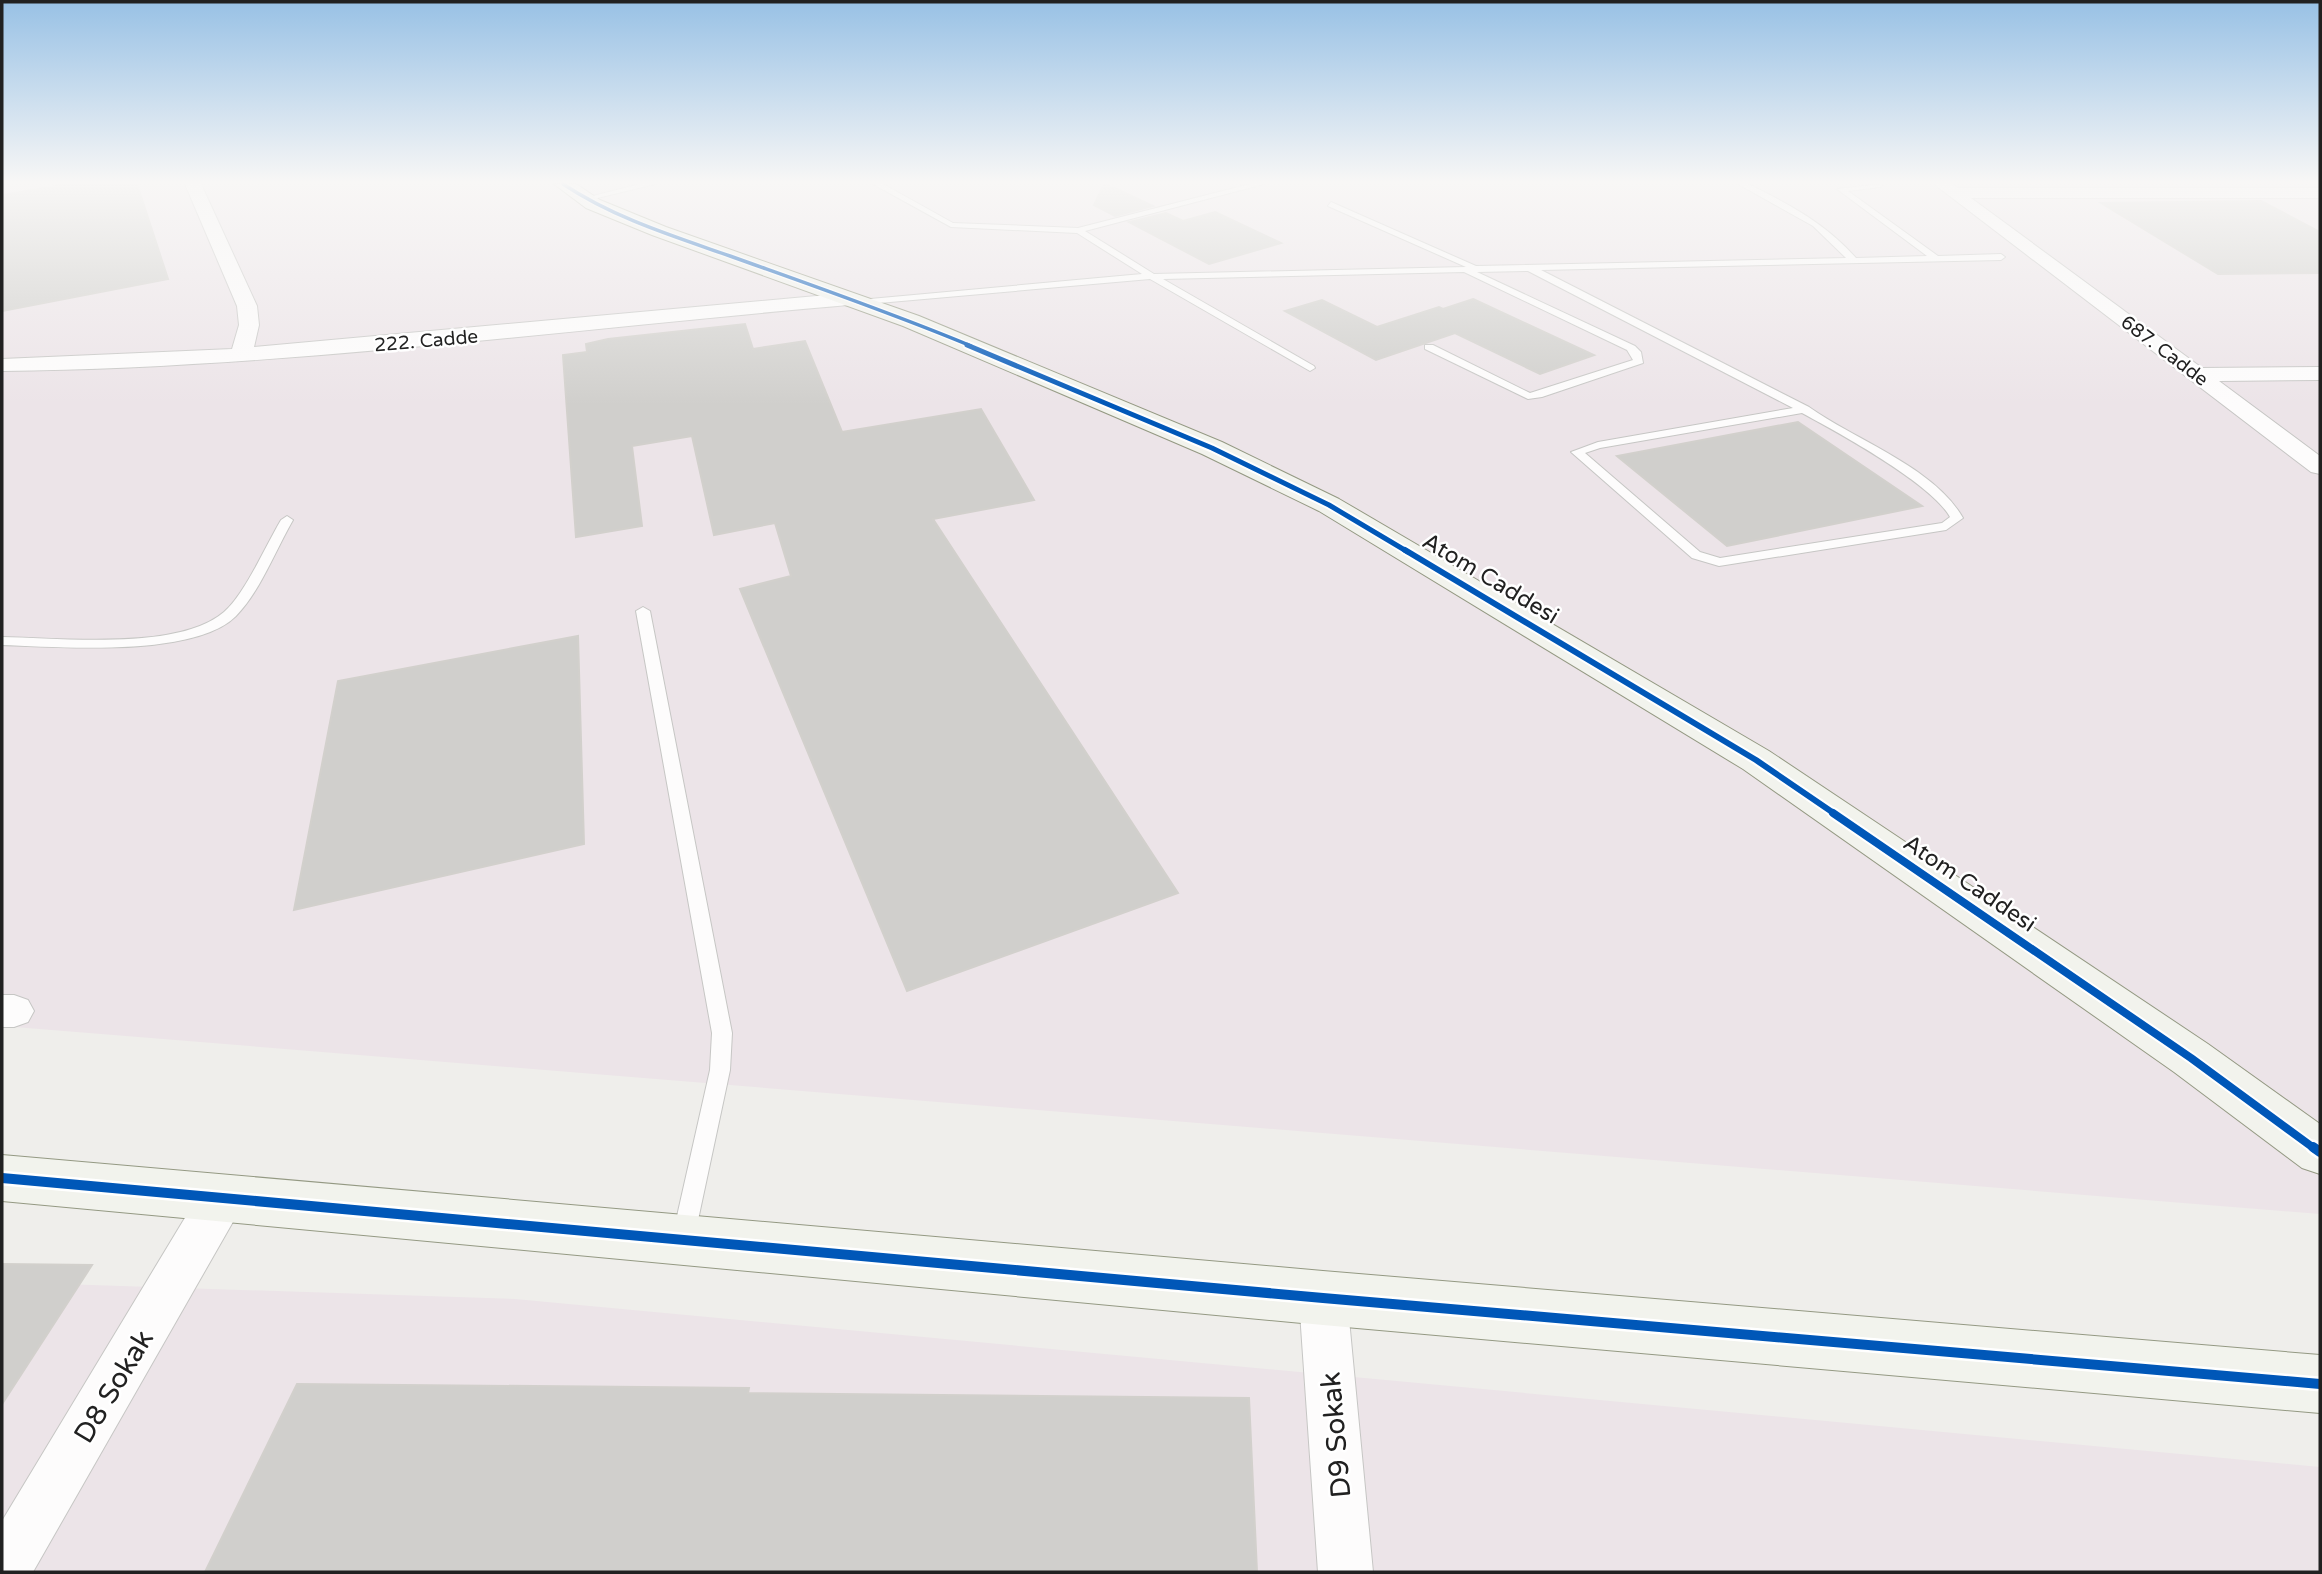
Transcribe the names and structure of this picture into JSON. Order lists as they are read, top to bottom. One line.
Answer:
{"streets":{"street":["222. Cadde","687. Cadde","Atom Caddesi","D8 Sokak","D9 Sokak"]},"crossings":[["222. Cadde","Atom Caddesi"]]}
